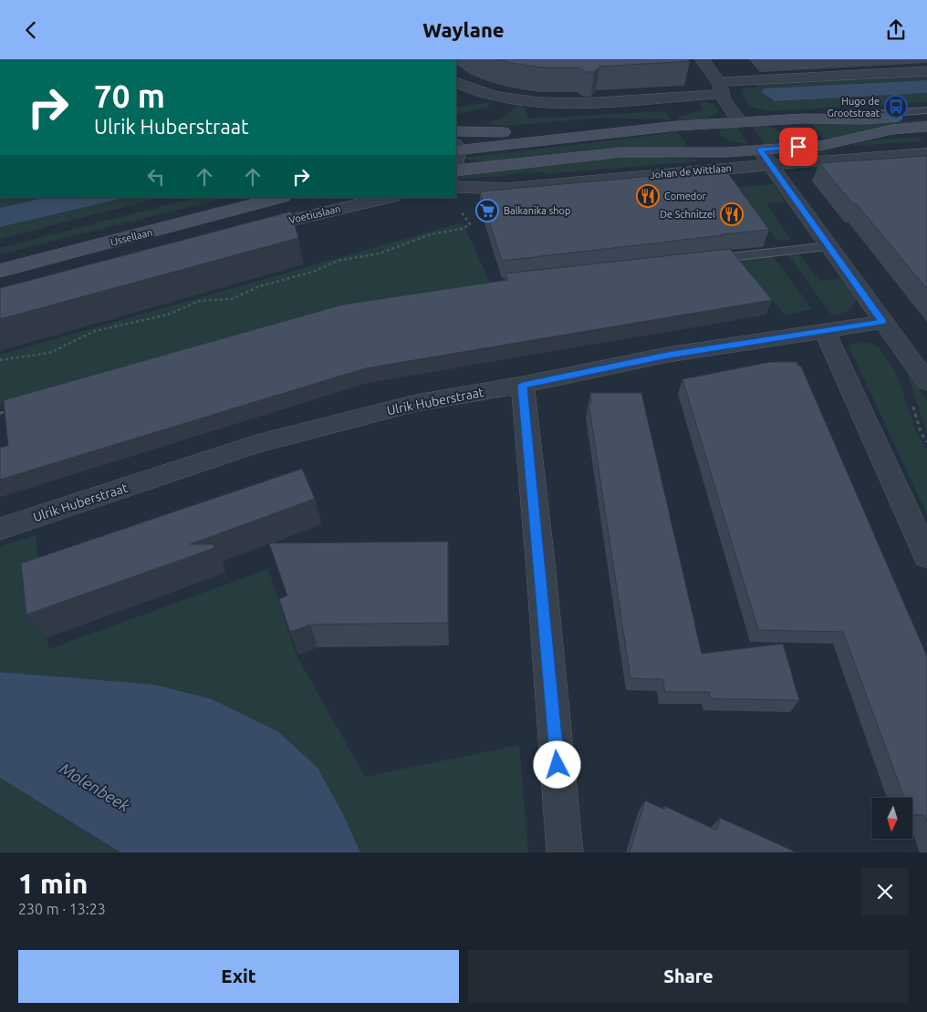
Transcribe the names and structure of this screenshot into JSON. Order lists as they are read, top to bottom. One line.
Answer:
{"streets":{"main road":["Johan de Wittlaan","IJssellaan"],"street":["Voetiuslaan","Ulrik Huberstraat"]},"water":["Molenbeek"],"places":{"bus stop":["Hugo de Grootstraat"],"restaurant":["Comedor","De Schnitzel"],"supermarket":["Balkanika shop"]},"north":"bottom","page":{"header":"Waylane","turn":["70 m","Ulrik Huberstraat"],"heading":["1 min","230 m · 13:23"],"buttons":["Exit","Share"]}}
